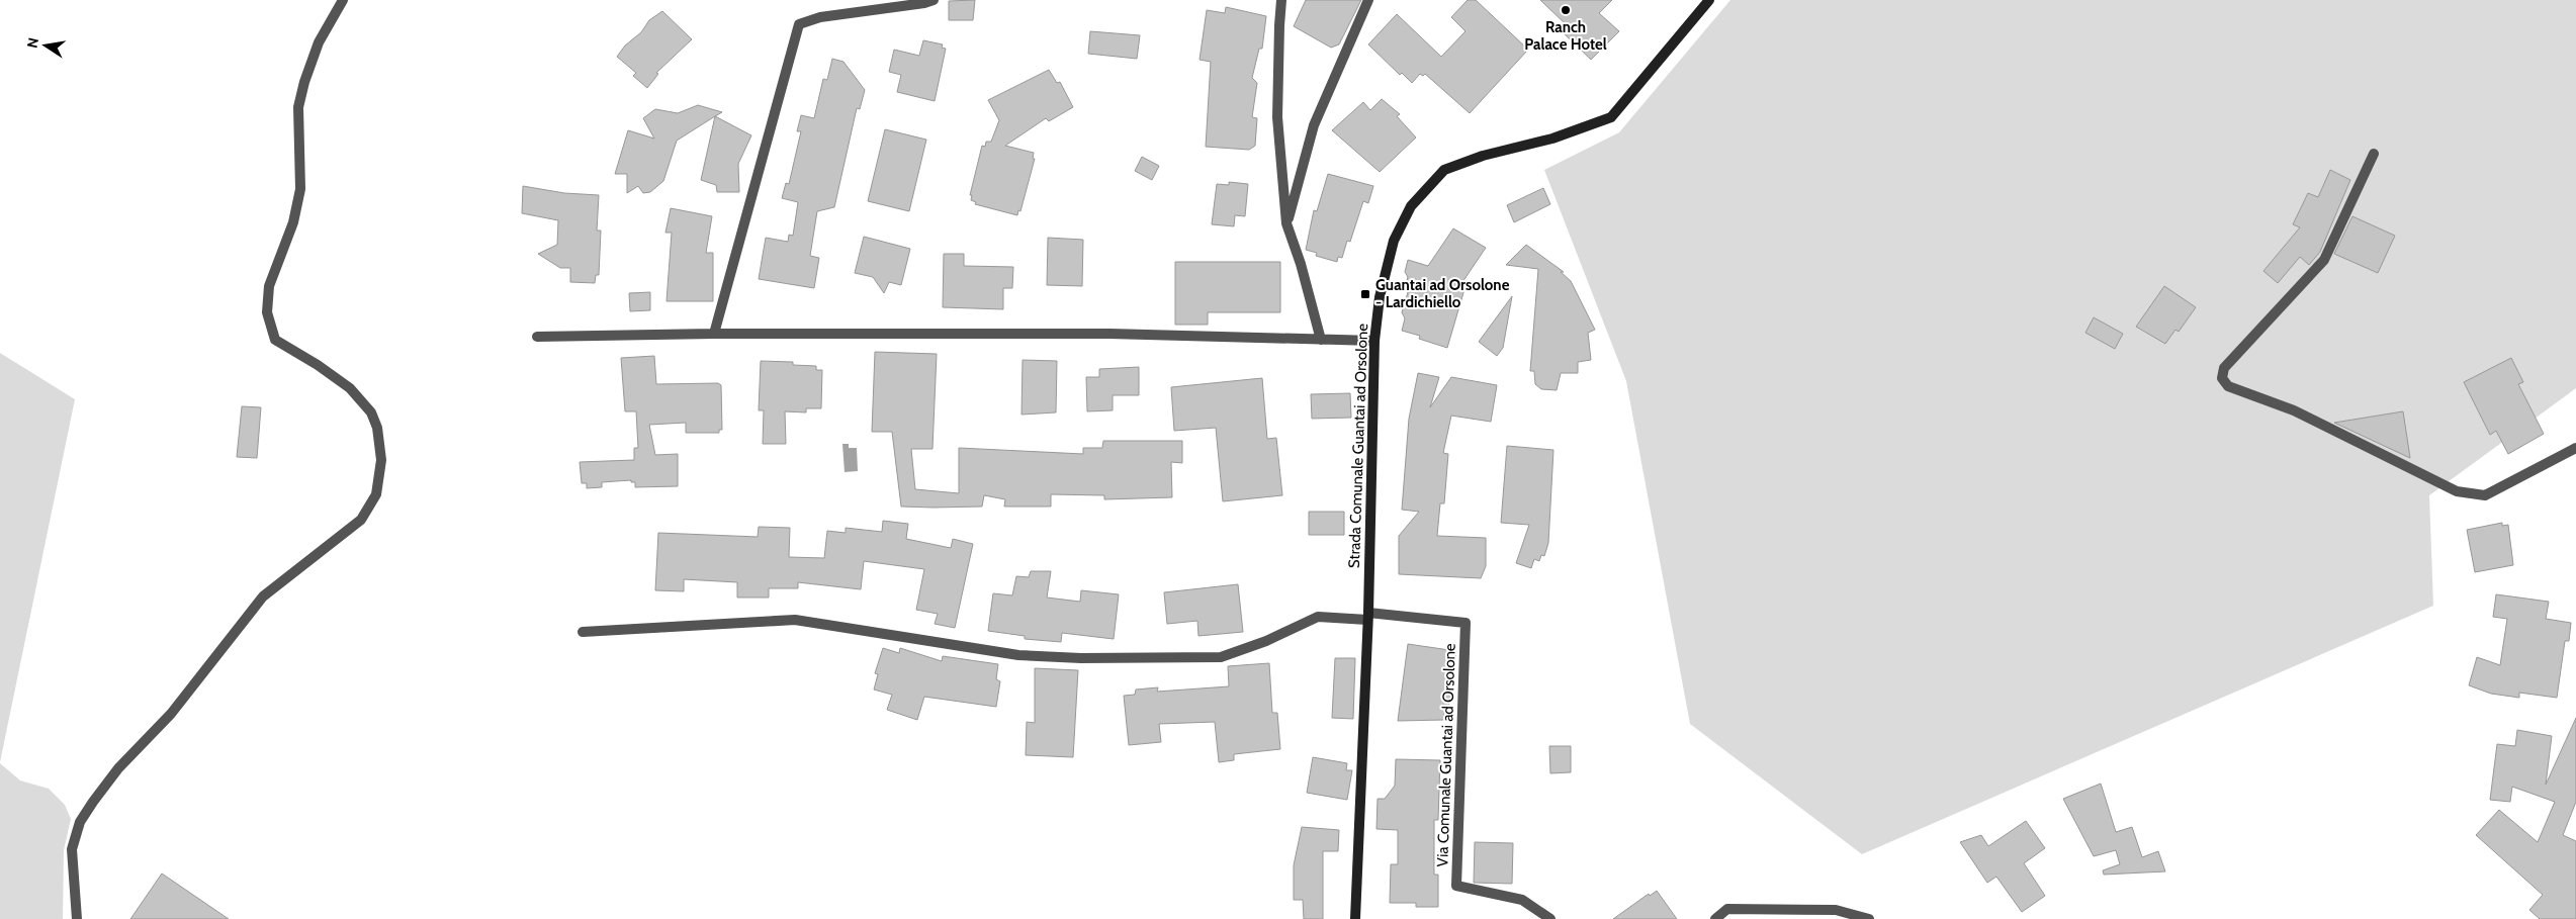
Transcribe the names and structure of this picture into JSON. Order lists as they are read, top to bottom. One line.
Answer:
{"streets":{"street":["Strada Comunale Guantai ad Orsolone","Via Comunale Guantai ad Orsolone"]},"crossings":[["Strada Comunale Guantai ad Orsolone","Via Comunale Guantai ad Orsolone"]],"places":{"other":["Ranch Palace Hotel"],"transit":["Guantai ad Orsolone - Lardichiello"]},"north":"left"}
